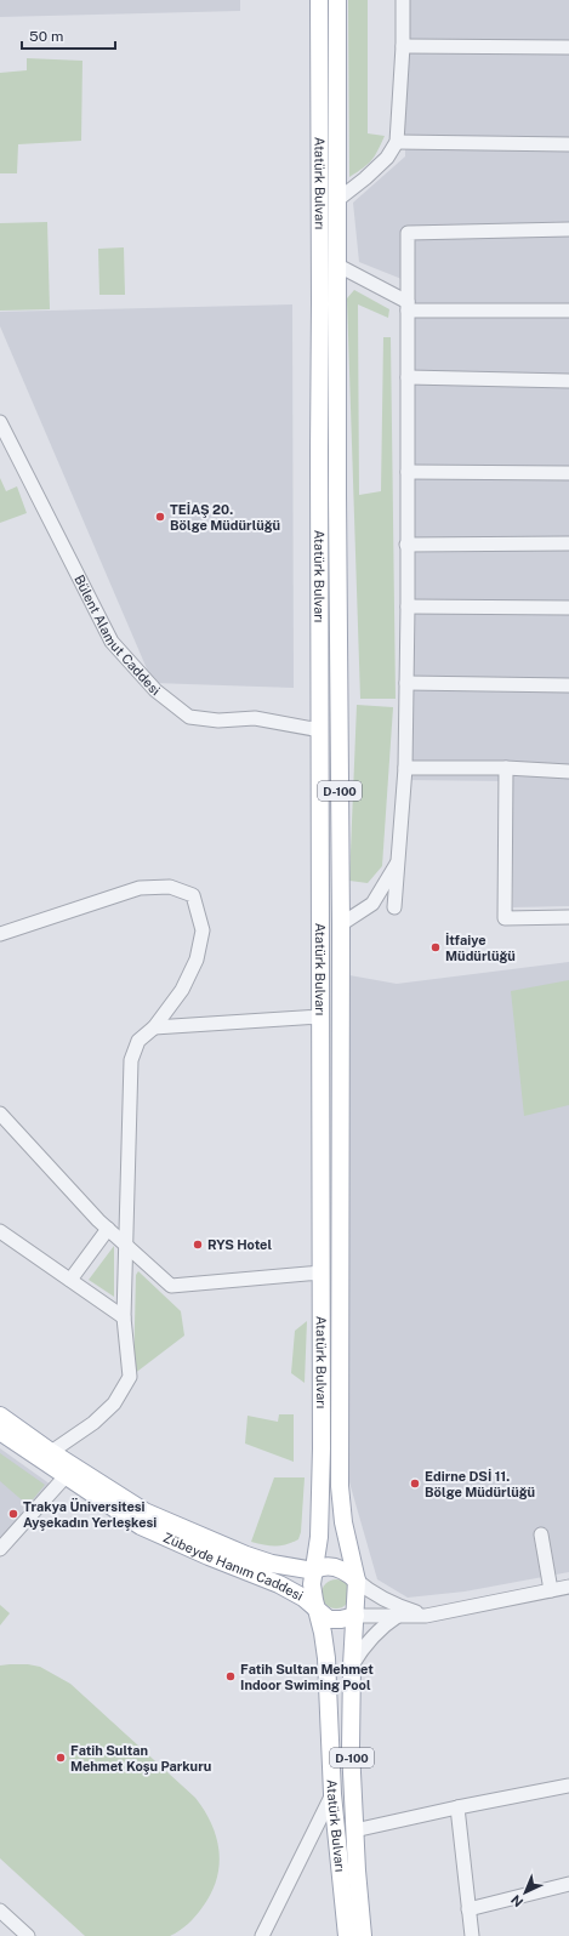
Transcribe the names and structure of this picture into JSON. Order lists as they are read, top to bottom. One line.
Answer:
{"streets":{"main road":["Atatürk Bulvarı","D-100","Zübeyde Hanım Caddesi"],"street":["Bülent Alamut Caddesi"]},"crossings":[["Atatürk Bulvarı","Bülent Alamut Caddesi"],["Atatürk Bulvarı","Zübeyde Hanım Caddesi"]],"places":["TEİAŞ 20. Bölge Müdürlüğü","İtfaiye Müdürlüğü","RYS Hotel","Edirne DSİ 11. Bölge Müdürlüğü","Trakya Üniversitesi Ayşekadın Yerleşkesi","Fatih Sultan Mehmet Indoor Swiming Pool","Fatih Sultan Mehmet Koşu Parkuru"],"scale_bar":"50 m","north":"bottom left"}
